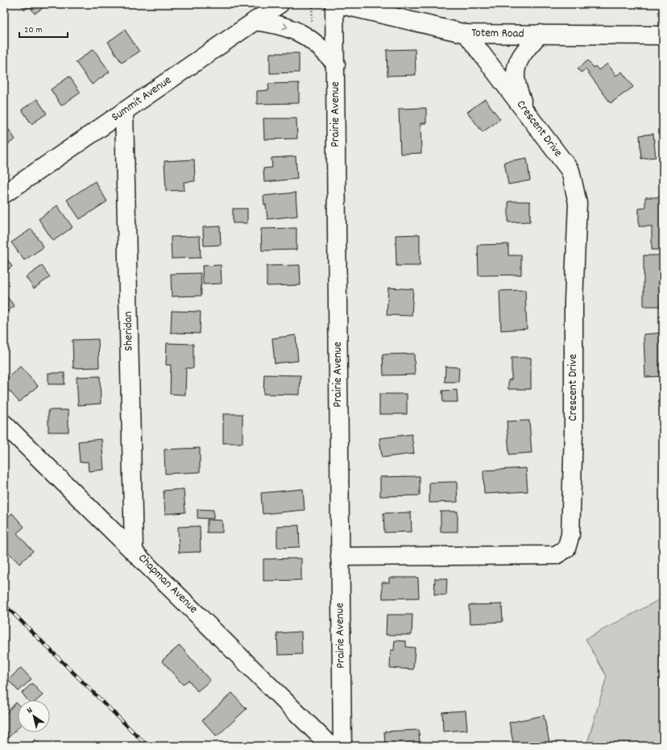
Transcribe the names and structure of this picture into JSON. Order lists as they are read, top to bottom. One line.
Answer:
{"streets":{"street":["Totem Road","Summit Avenue","Prairie Avenue","Crescent Drive","Sheridan","Chapman Avenue"]},"crossings":[["Totem Road","Crescent Drive"],["Summit Avenue","Sheridan"],["Prairie Avenue","Crescent Drive"],["Sheridan","Chapman Avenue"]],"scale_bar":"20 m","north":"top left"}
